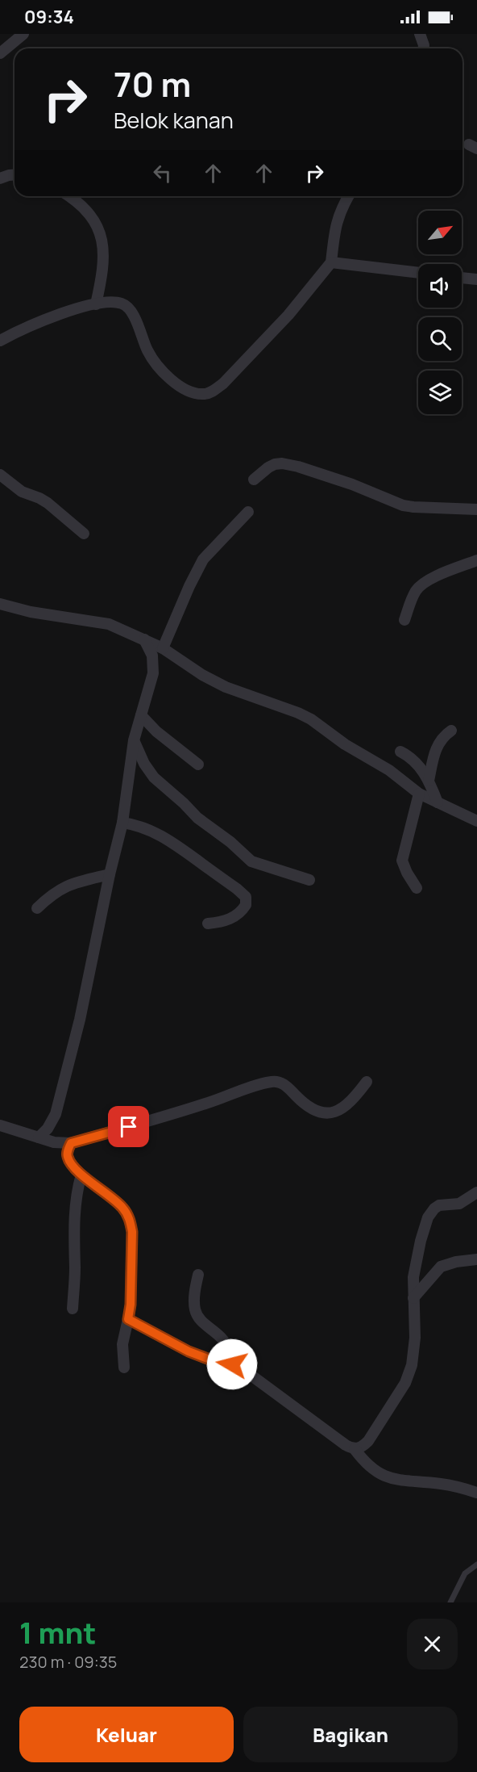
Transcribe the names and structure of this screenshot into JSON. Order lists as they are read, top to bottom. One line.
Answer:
{"north":"top right","page":{"status":"09:34","turn":["70 m","Belok kanan"],"heading":["1 mnt","230 m · 09:35"],"buttons":["Keluar","Bagikan"]}}
